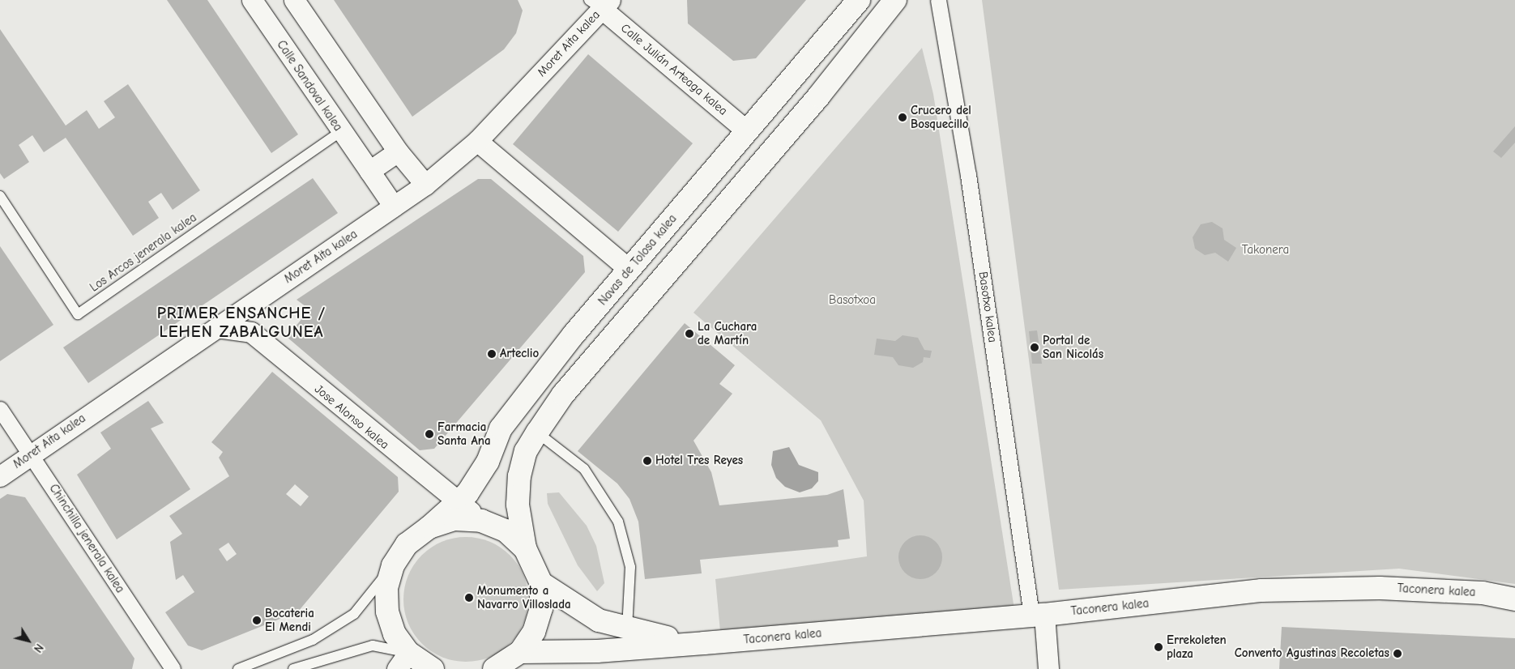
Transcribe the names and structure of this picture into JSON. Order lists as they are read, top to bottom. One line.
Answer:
{"streets":{"street":["Moret Aita kalea","Calle Julián Arteaga kalea","Calle Sandoval kalea","Navas de Tolosa kalea","Basotxo kalea","Jose Alonso kalea","Chinchilla jenerala kalea","Taconera kalea"],"lane":["Los Arcos jenerala kalea"]},"crossings":[["Moret Aita kalea","Calle Julián Arteaga kalea"],["Moret Aita kalea","Calle Sandoval kalea"],["Moret Aita kalea","Jose Alonso kalea"],["Moret Aita kalea","Chinchilla jenerala kalea"],["Calle Julián Arteaga kalea","Navas de Tolosa kalea"],["Calle Sandoval kalea","Los Arcos jenerala kalea"],["Navas de Tolosa kalea","Jose Alonso kalea"],["Basotxo kalea","Taconera kalea"]],"districts":["PRIMER ENSANCHE / LEHEN ZABALGUNEA"],"parks":["Takonera","Basotxoa"],"places":["Crucero del Bosquecillo","La Cuchara de Martín","Portal de San Nicolás","Arteclio","Farmacia Santa Ana","Hotel Tres Reyes","Monumento a Navarro Villoslada","Bocateria El Mendi","Errekoleten plaza","Convento Agustinas Recoletas"],"north":"bottom right"}
